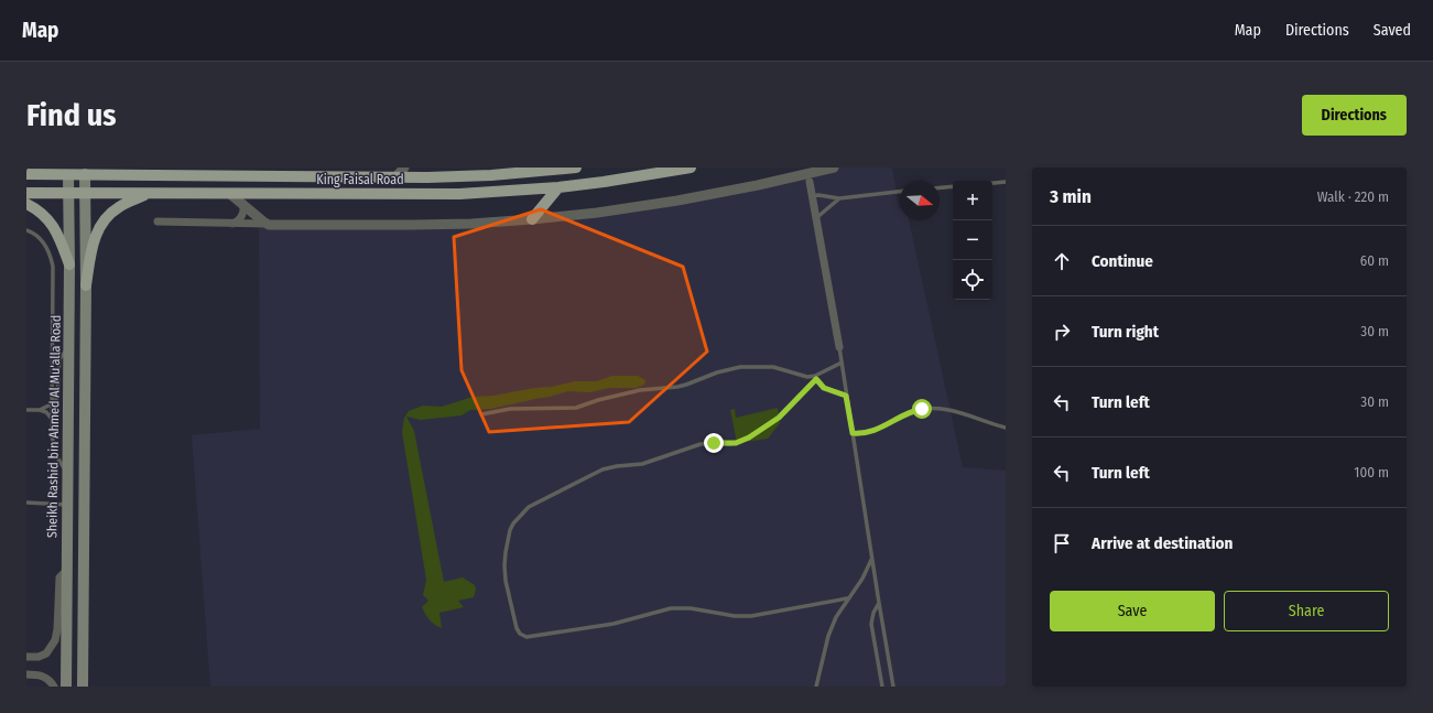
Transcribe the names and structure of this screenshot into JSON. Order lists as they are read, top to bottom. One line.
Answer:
{"streets":{"main road":["King Faisal Road","Sheikh Rashid bin Ahmed Al Mu'alla Road"]},"crossings":[["King Faisal Road","Sheikh Rashid bin Ahmed Al Mu'alla Road"]],"north":"right","page":{"header":"Map","nav":["Map","Directions","Saved"],"buttons":["Directions",["Save","Share"]],"title":"Find us","heading":["3 min","Walk · 220 m"],"map_buttons":["+","−"],"list":[["Continue","60 m"],["Turn right","30 m"],["Turn left","30 m"],["Turn left","100 m"],"Arrive at destination"]}}
